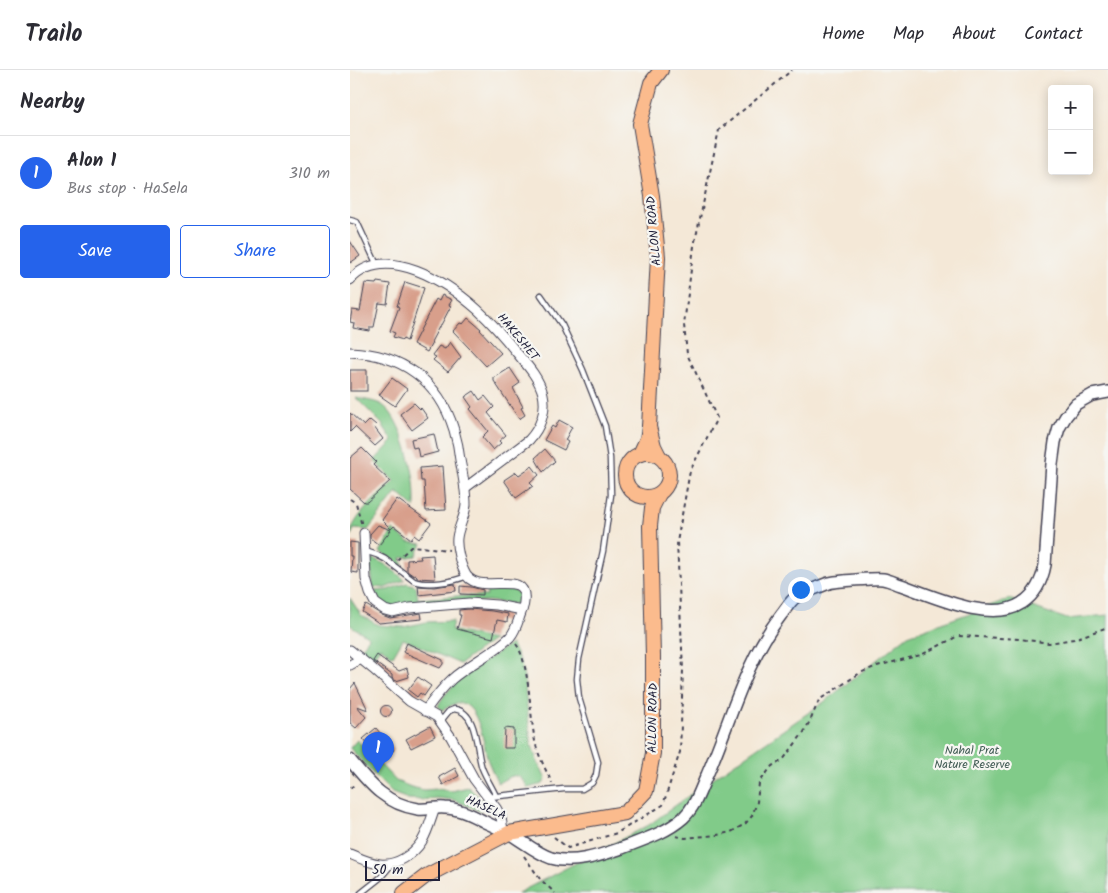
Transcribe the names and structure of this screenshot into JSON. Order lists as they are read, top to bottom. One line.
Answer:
{"streets":{"main road":["ALLON ROAD"],"street":["HAKESHET","HASELA"]},"crossings":[["ALLON ROAD","HASELA"]],"parks":["Nahal Prat Nature Reserve"],"scale_bar":"50 m","page":{"header":"Trailo","nav":["Home","Map","About","Contact"],"heading":"Nearby","map_buttons":["+","−"],"list":[{"mark":"1","name":"Alon 1","note":"Bus stop · HaSela","value":"310 m"}],"buttons":["Save","Share"],"pins":"1","scale":"50 m"}}
